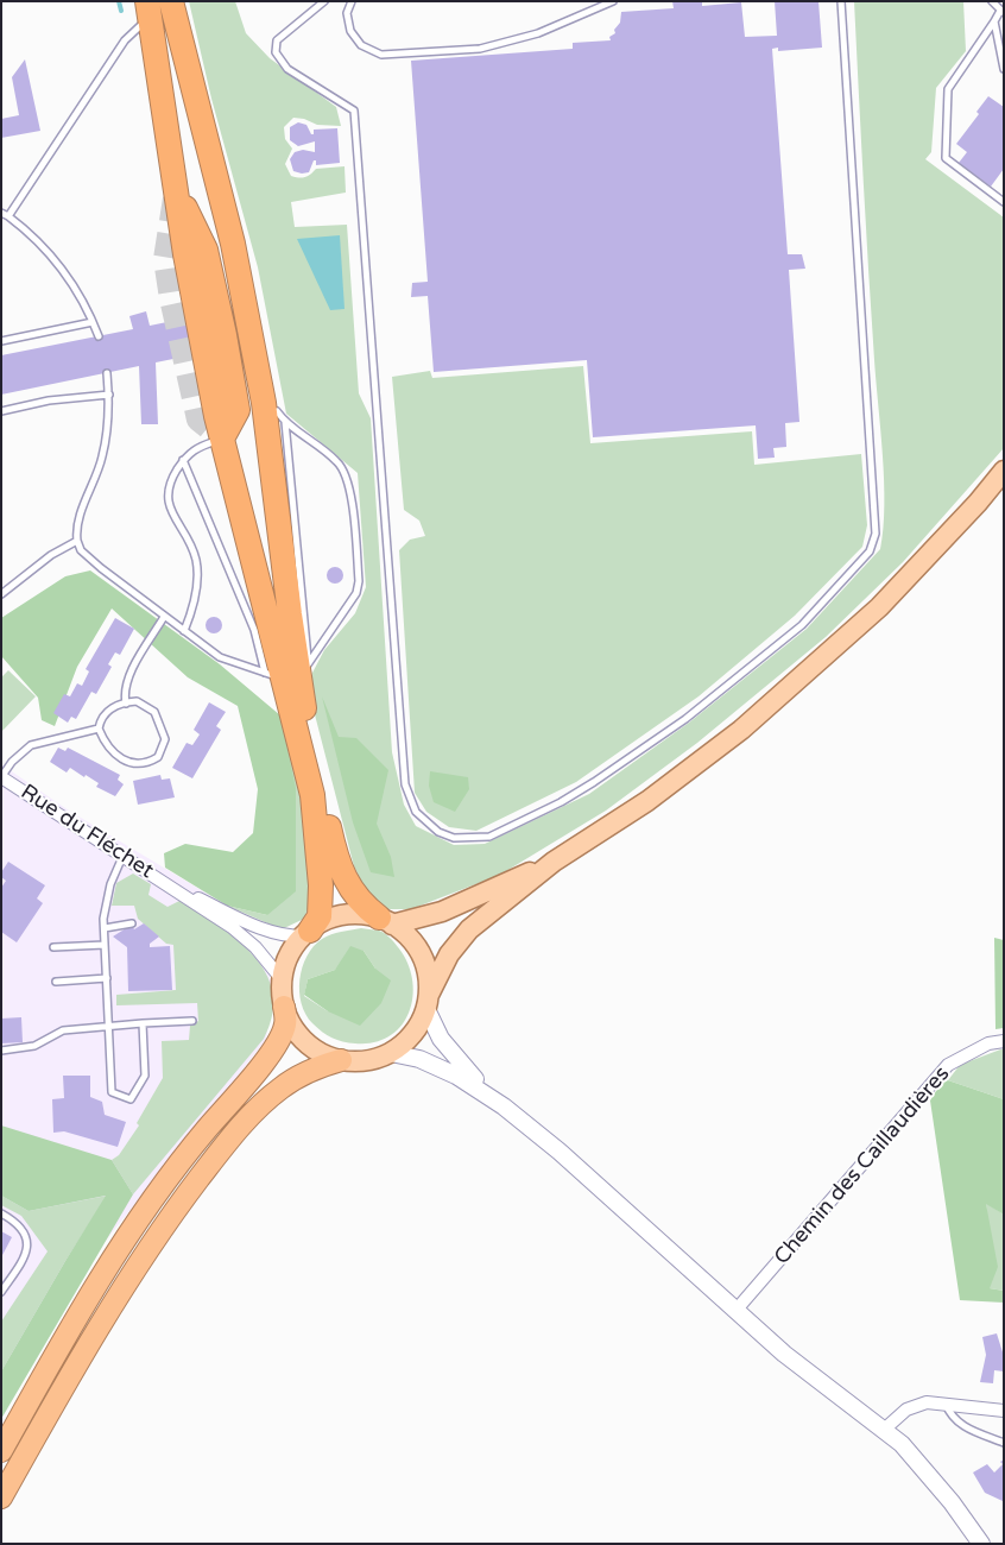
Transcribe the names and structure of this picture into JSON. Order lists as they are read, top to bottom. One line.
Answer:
{"streets":{"street":["Rue du Fléchet","Chemin des Caillaudières"]}}
